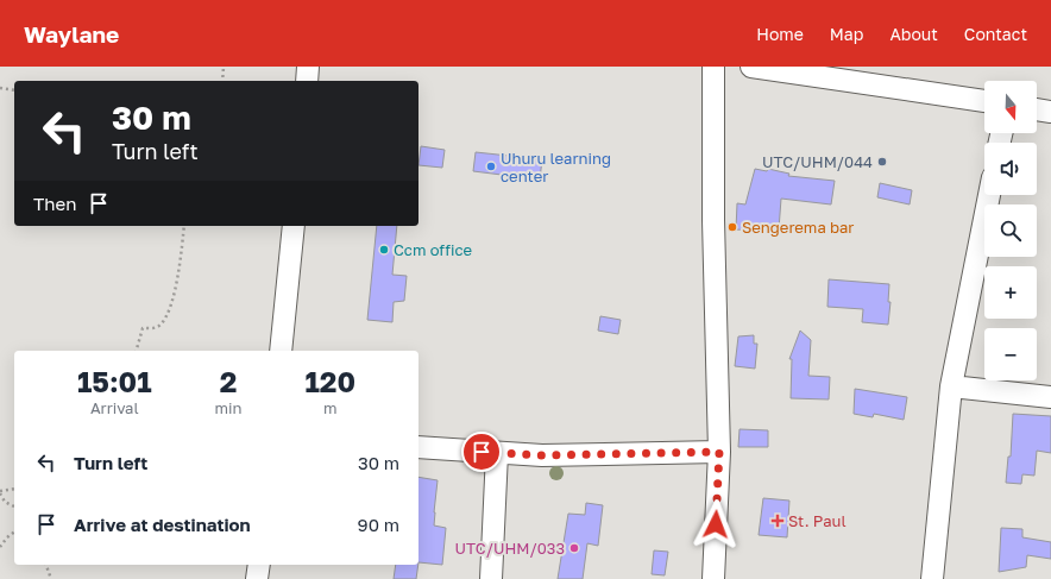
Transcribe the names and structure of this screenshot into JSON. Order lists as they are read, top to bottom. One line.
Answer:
{"places":{"other":["UTC/UHM/044","Uhuru learning center","Sengerema bar","Ccm office","UTC/UHM/033"],"health":["St. Paul"]},"north":"bottom","page":{"header":"Waylane","nav":["Home","Map","About","Contact"],"map_buttons":["+","−"],"turn":["30 m","Turn left"],"then":"Then","eta":["15:01","Arrival","2","min","120","m"],"list":[{"name":"Turn left","value":"30 m"},{"name":"Arrive at destination","value":"90 m"}]}}
